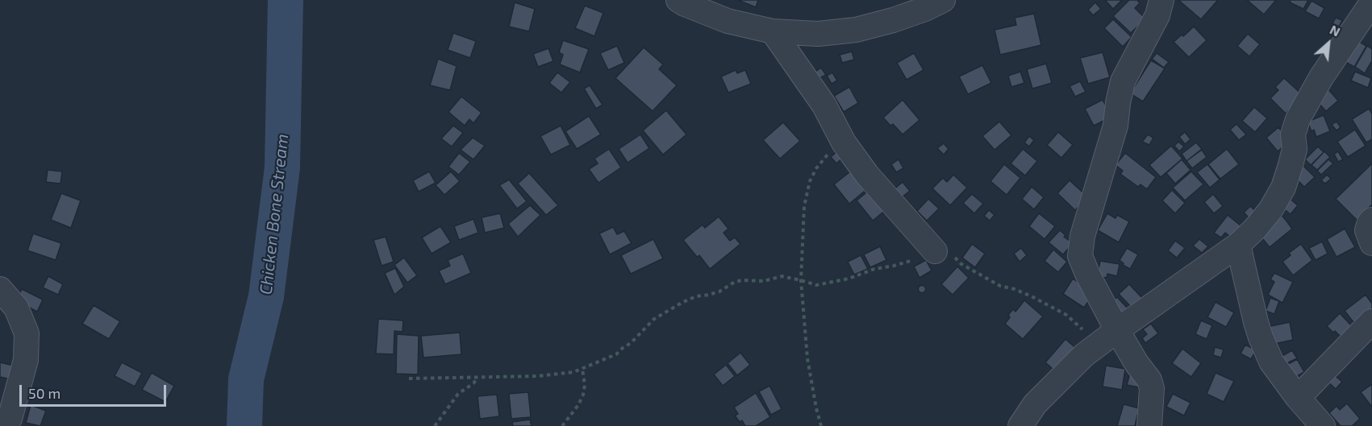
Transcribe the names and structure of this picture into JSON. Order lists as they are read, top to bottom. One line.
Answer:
{"water":["Chicken Bone Stream"],"scale_bar":"50 m","north":"top right"}
